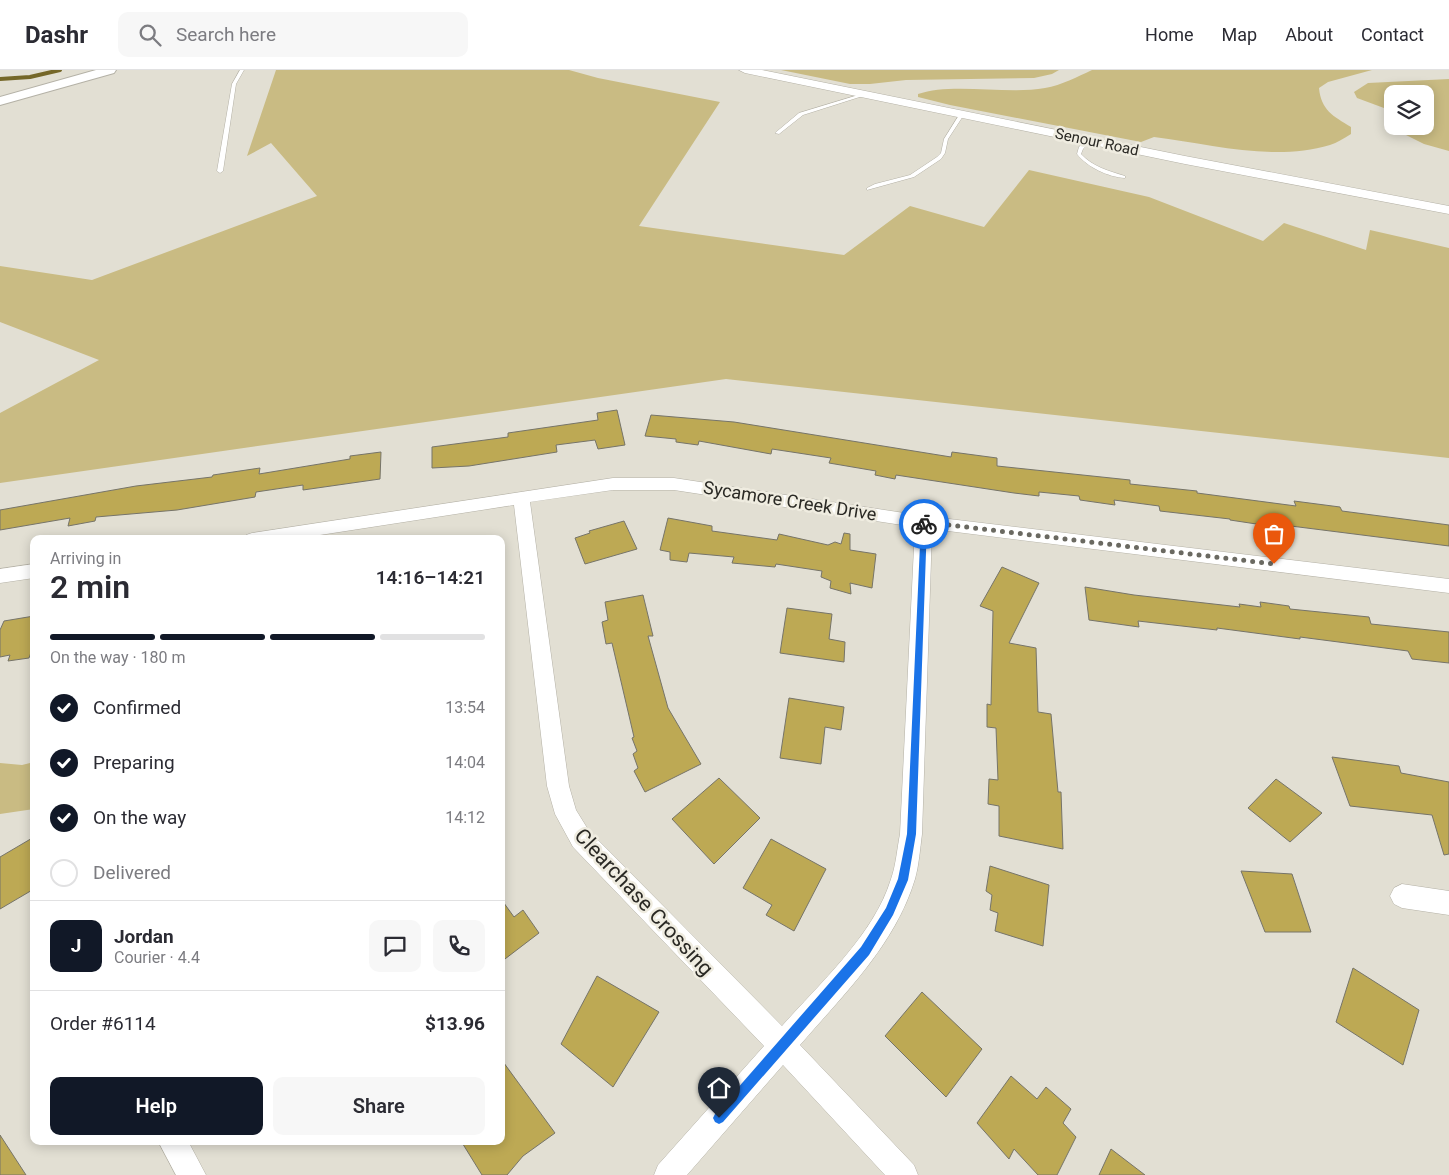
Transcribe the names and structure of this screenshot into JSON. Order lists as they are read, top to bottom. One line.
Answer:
{"streets":{"street":["Senour Road","Sycamore Creek Drive","Clearchase Crossing"]},"crossings":[["Sycamore Creek Drive","Clearchase Crossing"]],"page":{"header":"Dashr","search":"Search here","nav":["Home","Map","About","Contact"],"heading":["2 min","Arriving in","14:16–14:21"],"panel":["Jordan","Courier · 4.4","Order #6114","$13.96"],"bar":"On the way · 180 m","list":[["Confirmed","13:54"],["Preparing","14:04"],["On the way","14:12"],"Delivered"],"round":"J","buttons":["Help","Share"]}}
